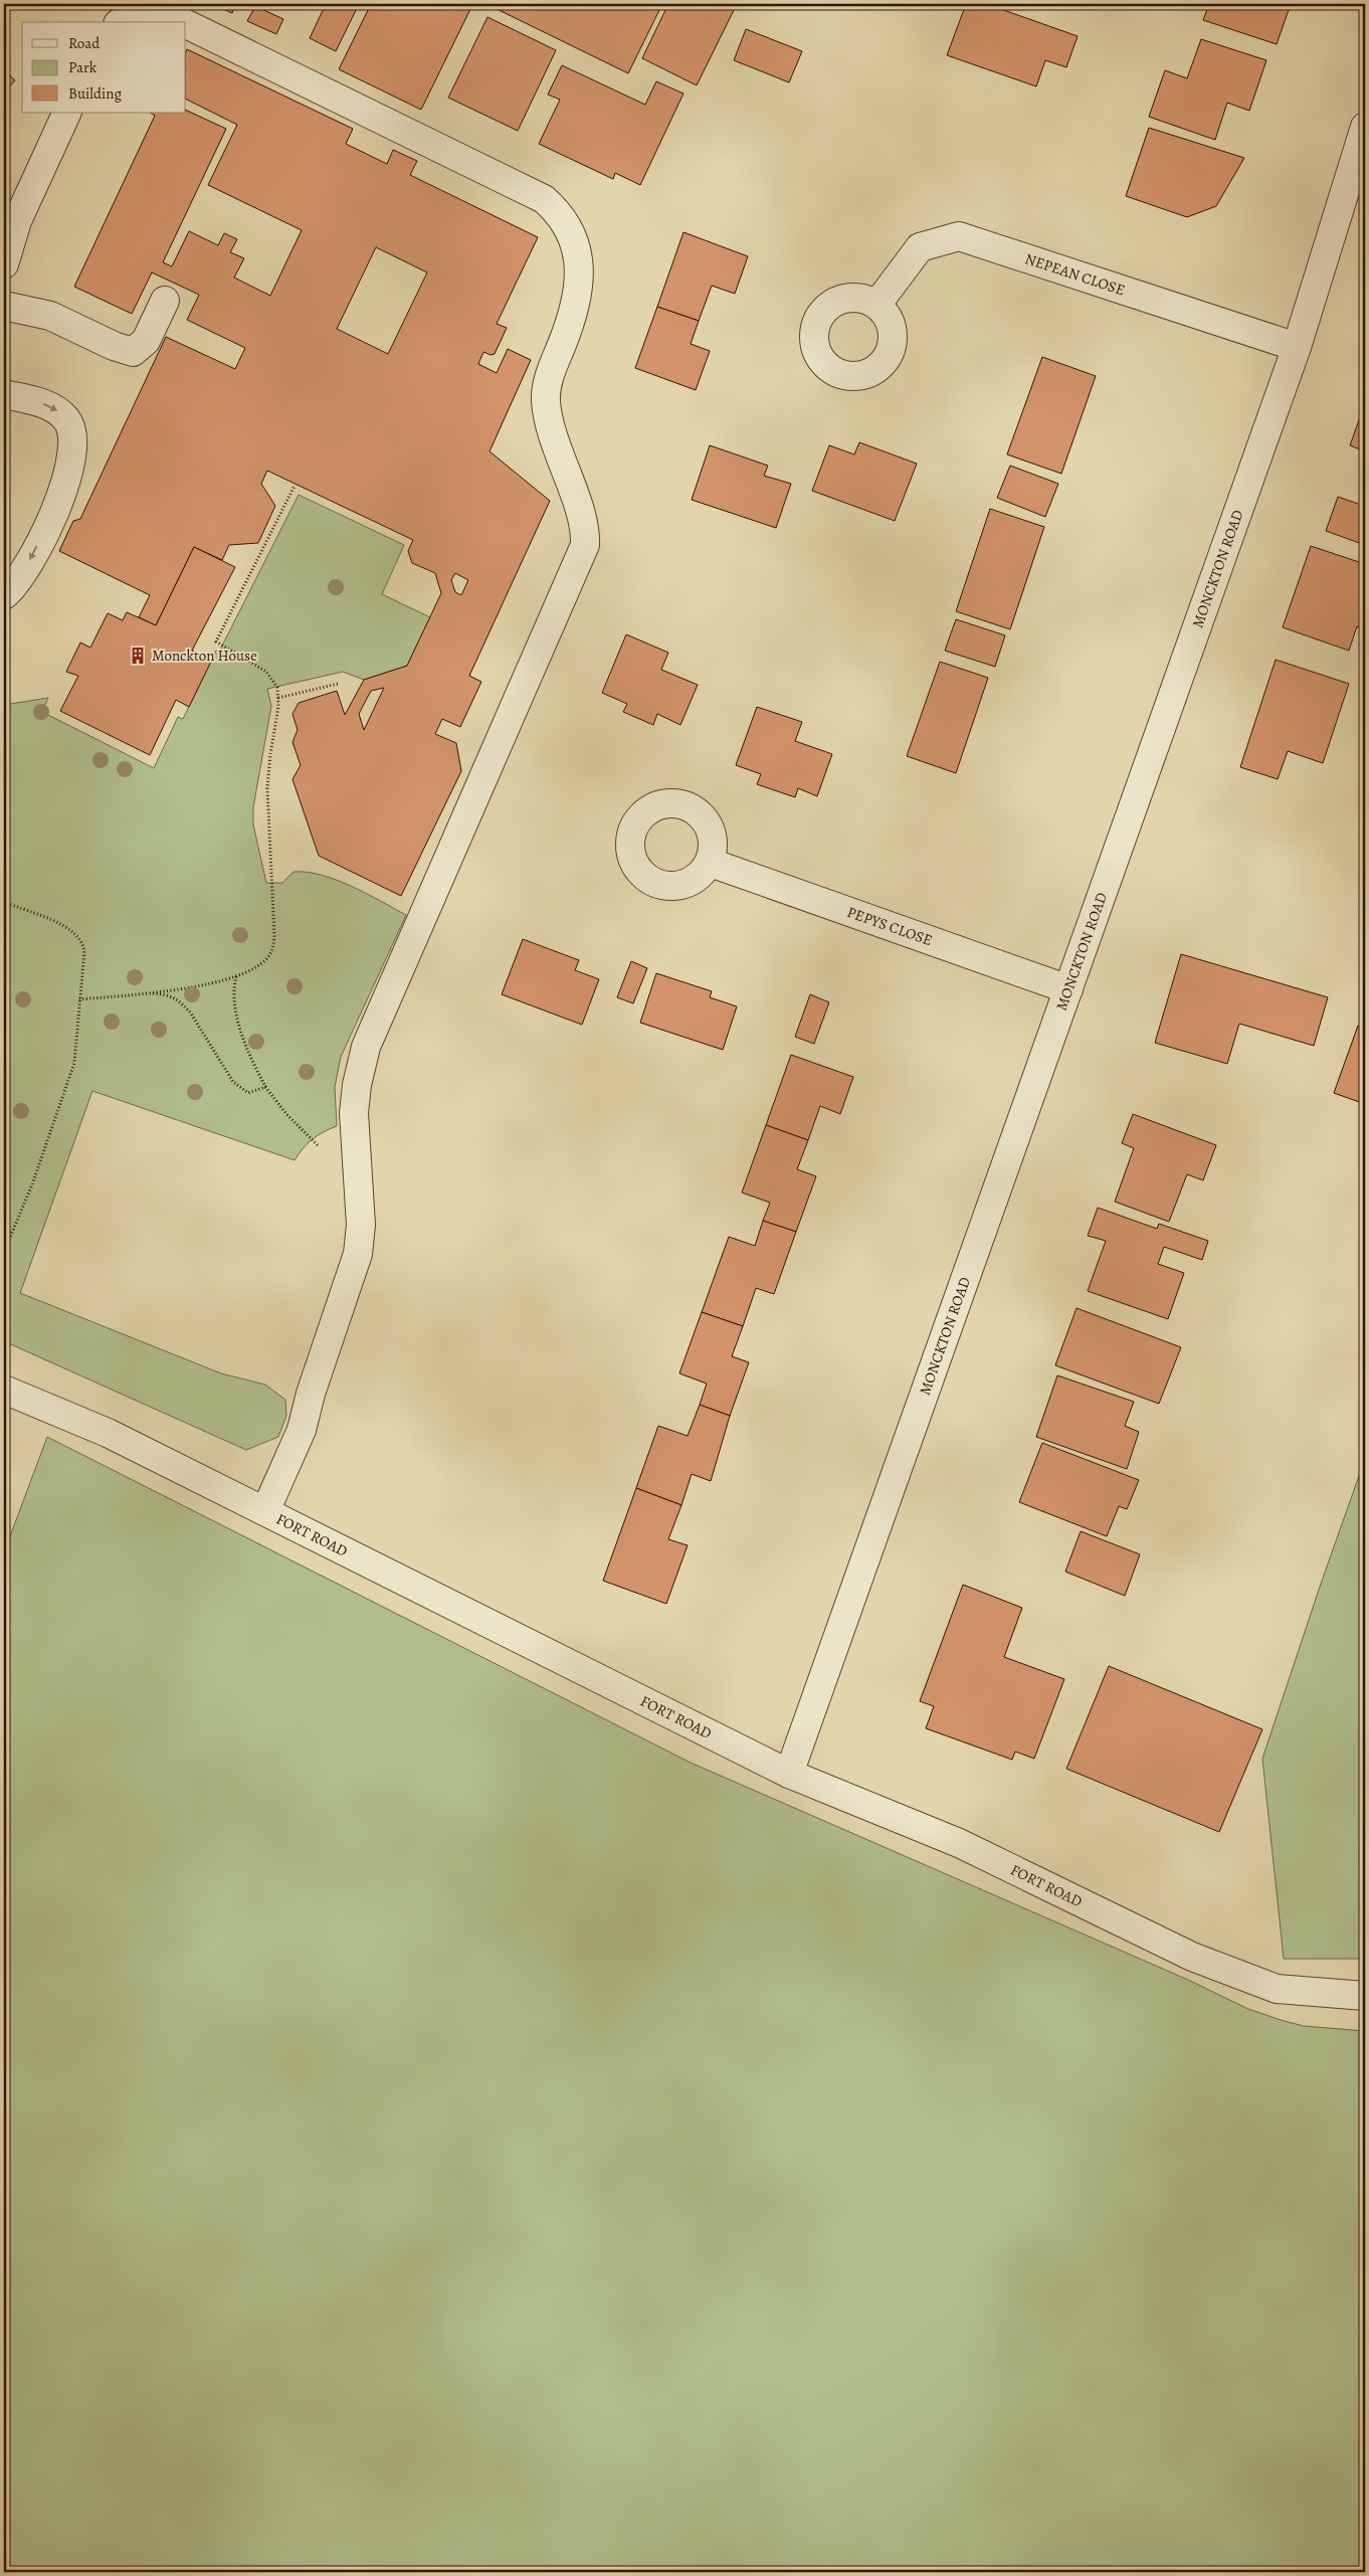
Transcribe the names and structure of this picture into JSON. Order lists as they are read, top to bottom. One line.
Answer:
{"streets":{"street":["NEPEAN CLOSE","MONCKTON ROAD","PEPYS CLOSE","FORT ROAD"]},"crossings":[["NEPEAN CLOSE","MONCKTON ROAD"],["MONCKTON ROAD","PEPYS CLOSE"],["MONCKTON ROAD","FORT ROAD"]],"places":{"building":["Monckton House"]},"legend":["Road","Park","Building"]}
